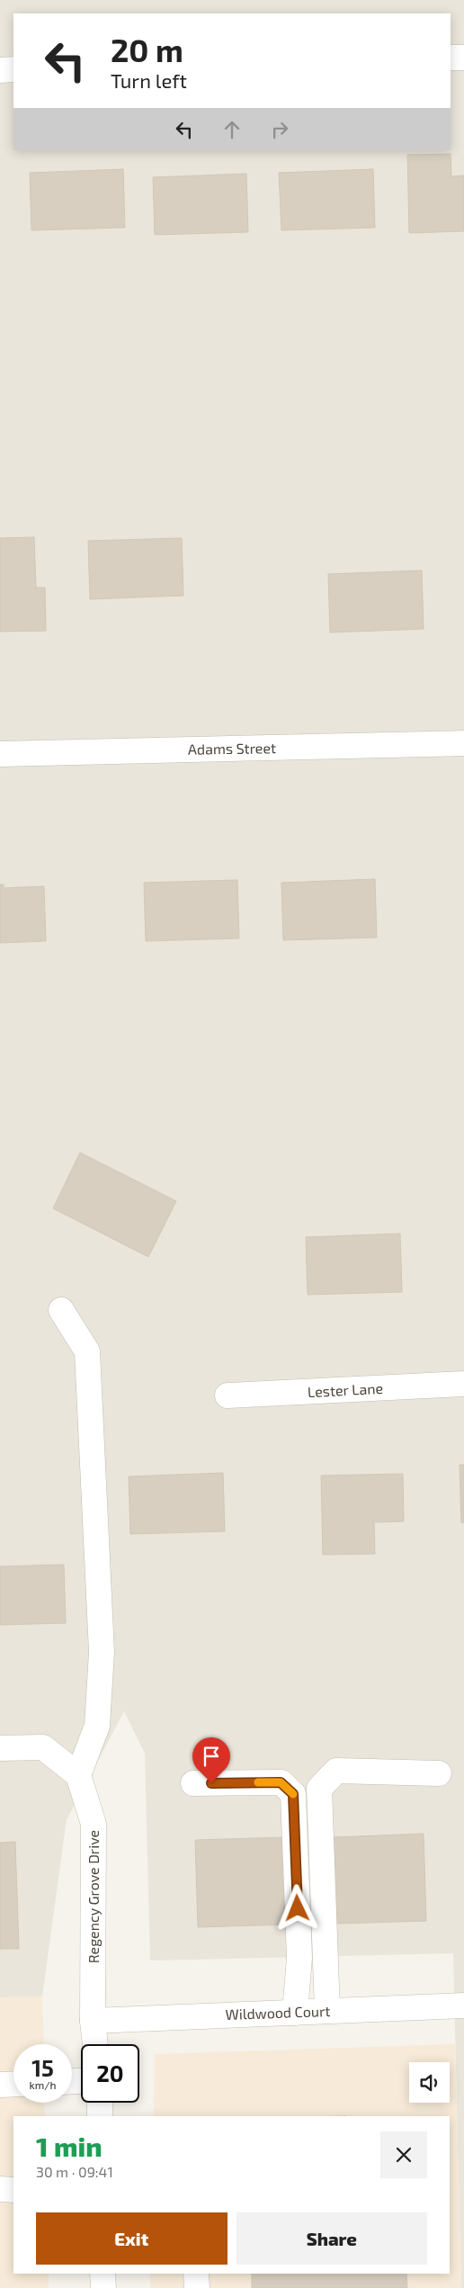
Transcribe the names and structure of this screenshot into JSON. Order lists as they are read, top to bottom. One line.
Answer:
{"streets":{"street":["Adams Street","Lester Lane","Regency Grove Drive","Wildwood Court"]},"crossings":[["Regency Grove Drive","Wildwood Court"]],"page":{"turn":["20 m","Turn left"],"speed":"15 km/h","limit":"20","heading":["1 min","30 m · 09:41"],"buttons":["Exit","Share"]}}
